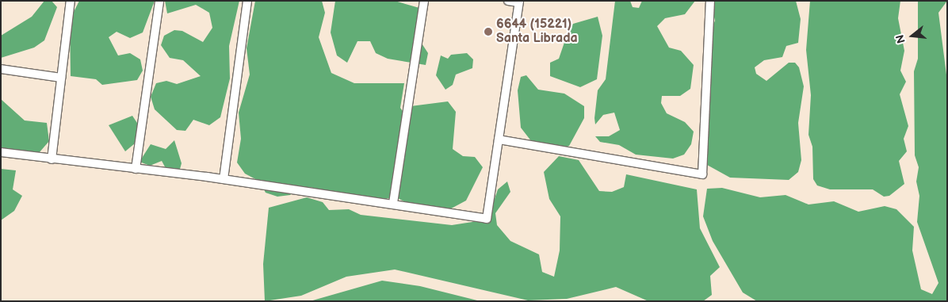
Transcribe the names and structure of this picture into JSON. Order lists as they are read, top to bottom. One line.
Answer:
{"places":["6644 (15221) Santa Librada"],"north":"left"}
